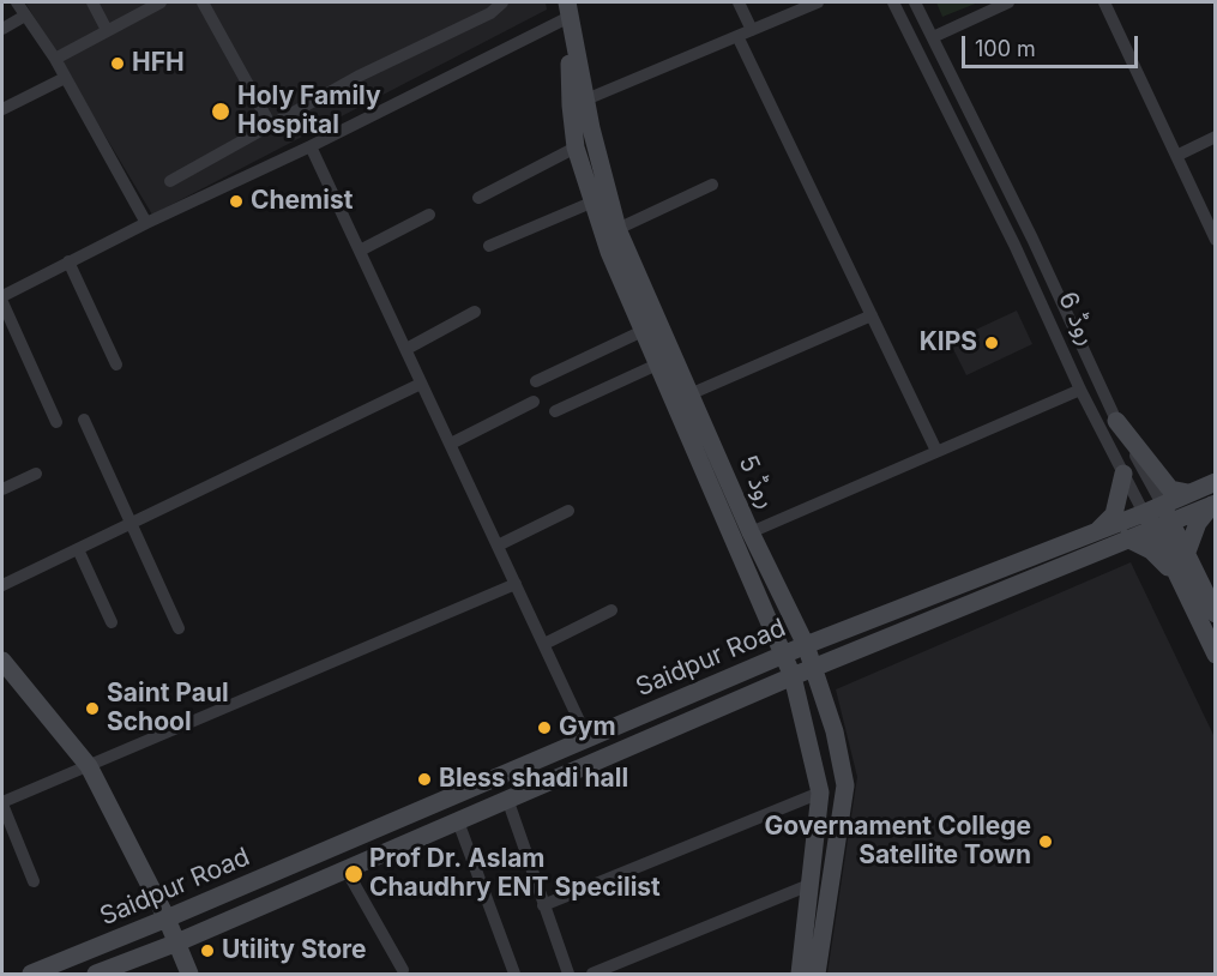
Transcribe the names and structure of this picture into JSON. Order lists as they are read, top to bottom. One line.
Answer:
{"streets":{"main road":["روڈ 6","روڈ 5","Saidpur Road"]},"crossings":[["روڈ 6","Saidpur Road"],["روڈ 5","Saidpur Road"]],"places":["HFH","Holy Family Hospital","Chemist","KIPS","Saint Paul School","Gym","Bless shadi hall","Governament College Satellite Town","Prof Dr. Aslam Chaudhry ENT Specilist","Utility Store"],"scale_bar":"100 m"}
